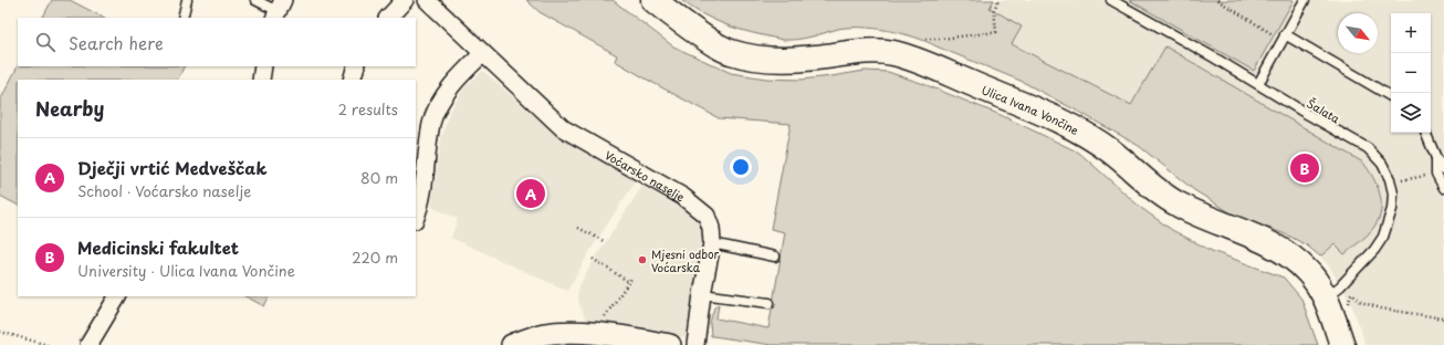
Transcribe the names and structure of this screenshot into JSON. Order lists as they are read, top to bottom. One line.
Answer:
{"streets":{"main road":["Ulica Ivana Vončine"],"street":["Voćarsko naselje"],"lane":["Šalata"]},"crossings":[["Ulica Ivana Vončine","Šalata"]],"places":["Mjesni odbor Voćarska"],"north":"bottom right","page":{"map_buttons":["+","−"],"search":"Search here","heading":["Nearby","2 results"],"list":[{"mark":"A","name":"Dječji vrtić Medveščak","note":"School · Voćarsko naselje","value":"80 m"},{"mark":"B","name":"Medicinski fakultet","note":"University · Ulica Ivana Vončine","value":"220 m"}],"pins":["B","A"]}}
